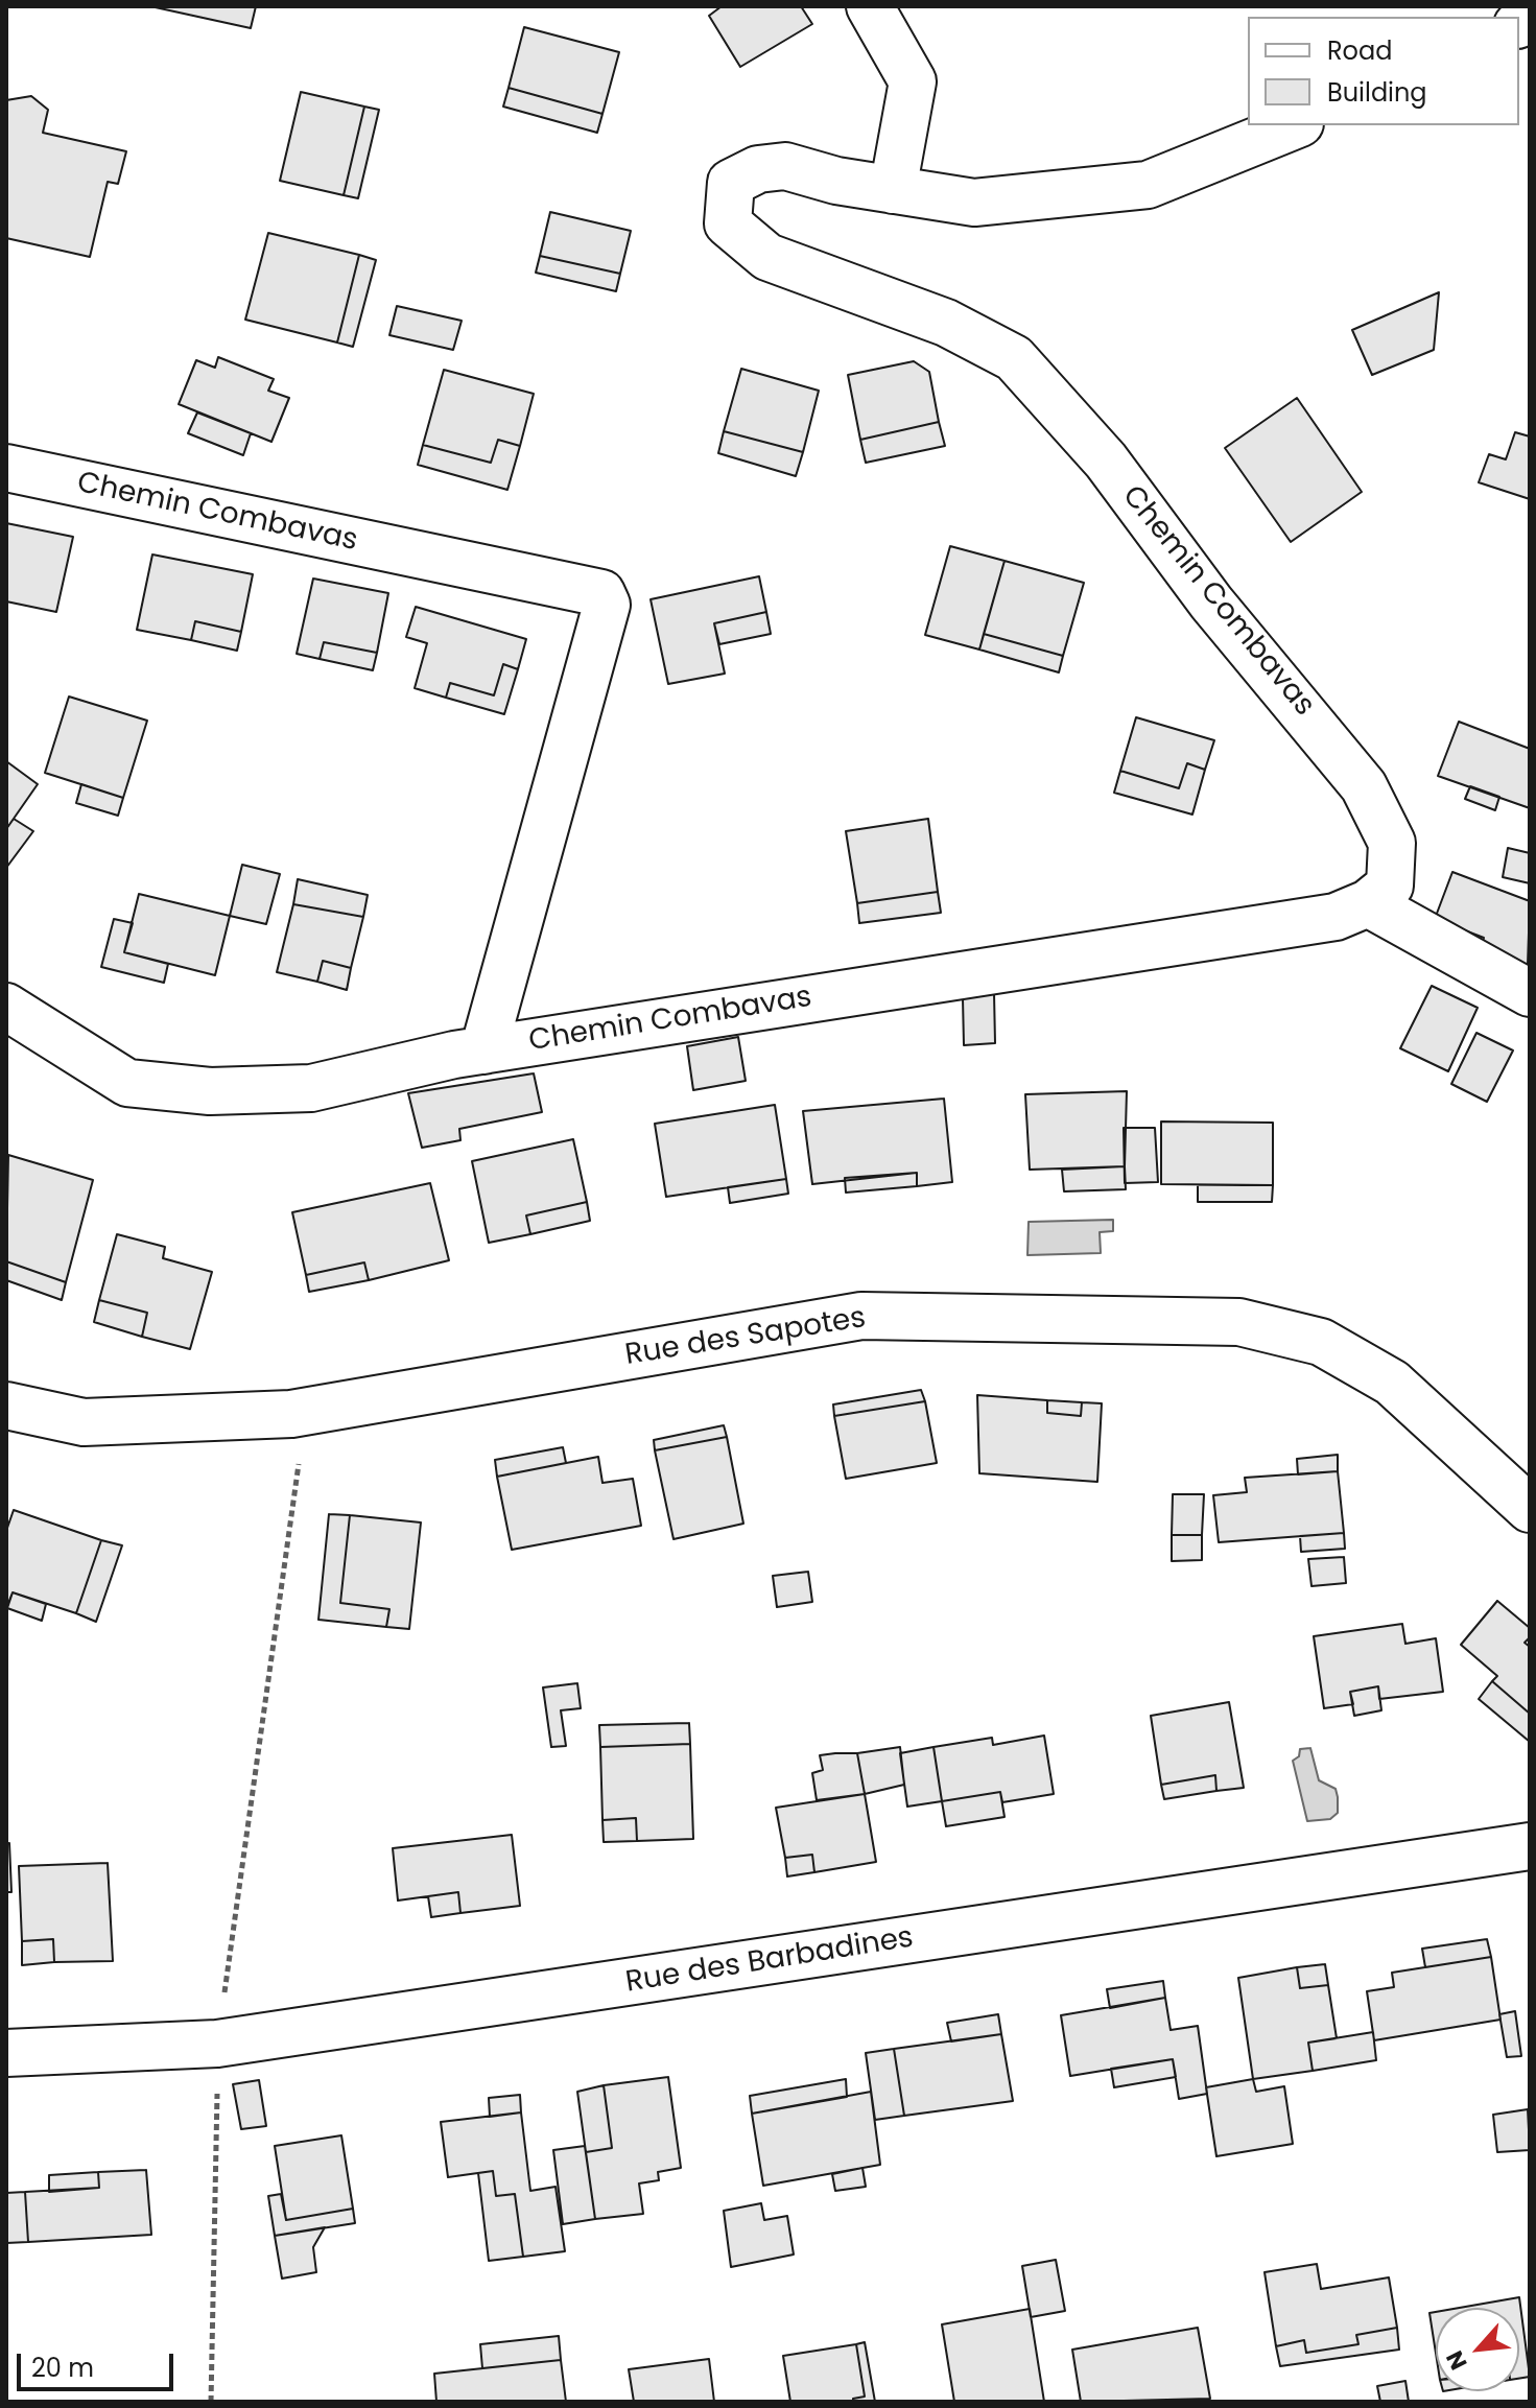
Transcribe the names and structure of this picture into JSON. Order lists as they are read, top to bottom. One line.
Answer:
{"streets":{"street":["Chemin Combavas","Rue des Sapotes","Rue des Barbadines"]},"legend":["Road","Building"],"scale_bar":"20 m","north":"bottom left"}
